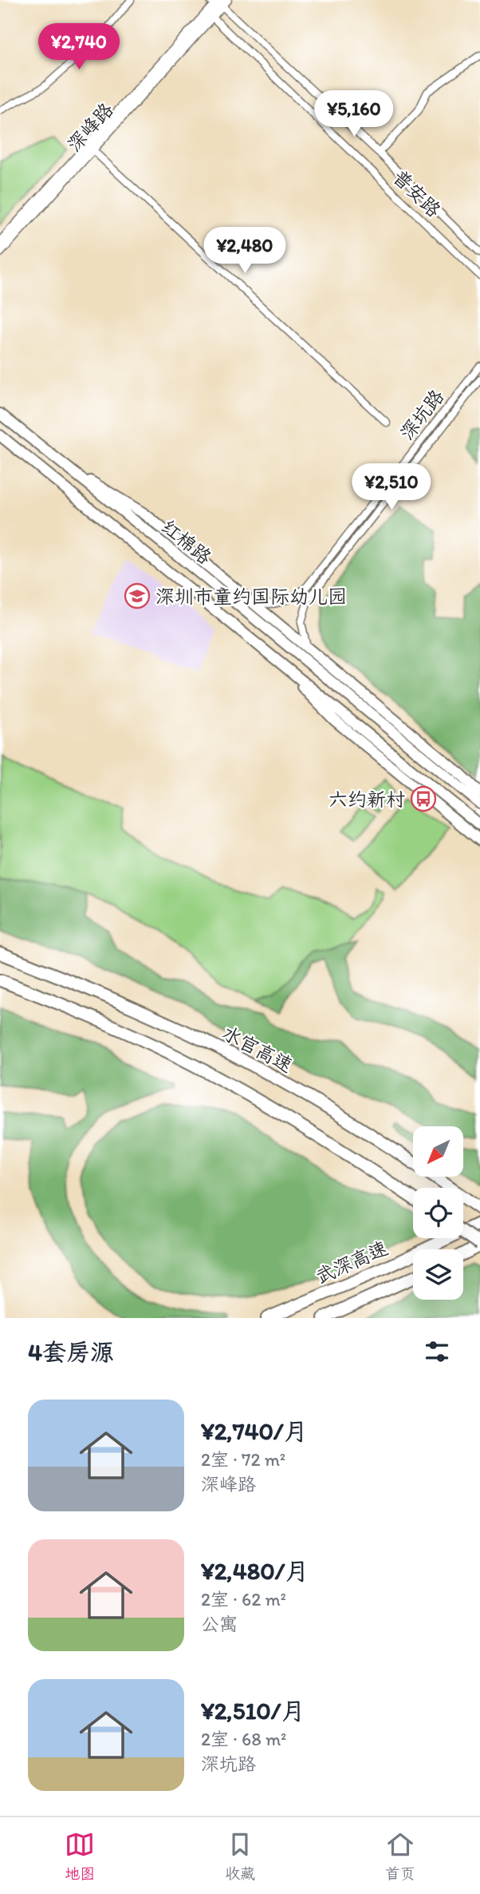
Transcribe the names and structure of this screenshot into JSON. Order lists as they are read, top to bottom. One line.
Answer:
{"streets":{"highway":["水官高速","武深高速"],"main road":["红棉路"],"street":["深峰路","普安路","深坑路"]},"crossings":[["深峰路","普安路"]],"places":{"school or university":["深圳市童约国际幼儿园"],"bus stop":["六约新村"]},"north":"bottom left","page":{"price":["¥2,740","¥5,160","¥2,480","¥2,510"],"heading":"4套房源","list":[{"name":"¥2,740/月","note":"2室 · 72 m² · 深峰路"},{"name":"¥2,480/月","note":"2室 · 62 m² · 公寓"},{"name":"¥2,510/月","note":"2室 · 68 m² · 深坑路"}],"tabs":["地图","收藏","首页"]}}
